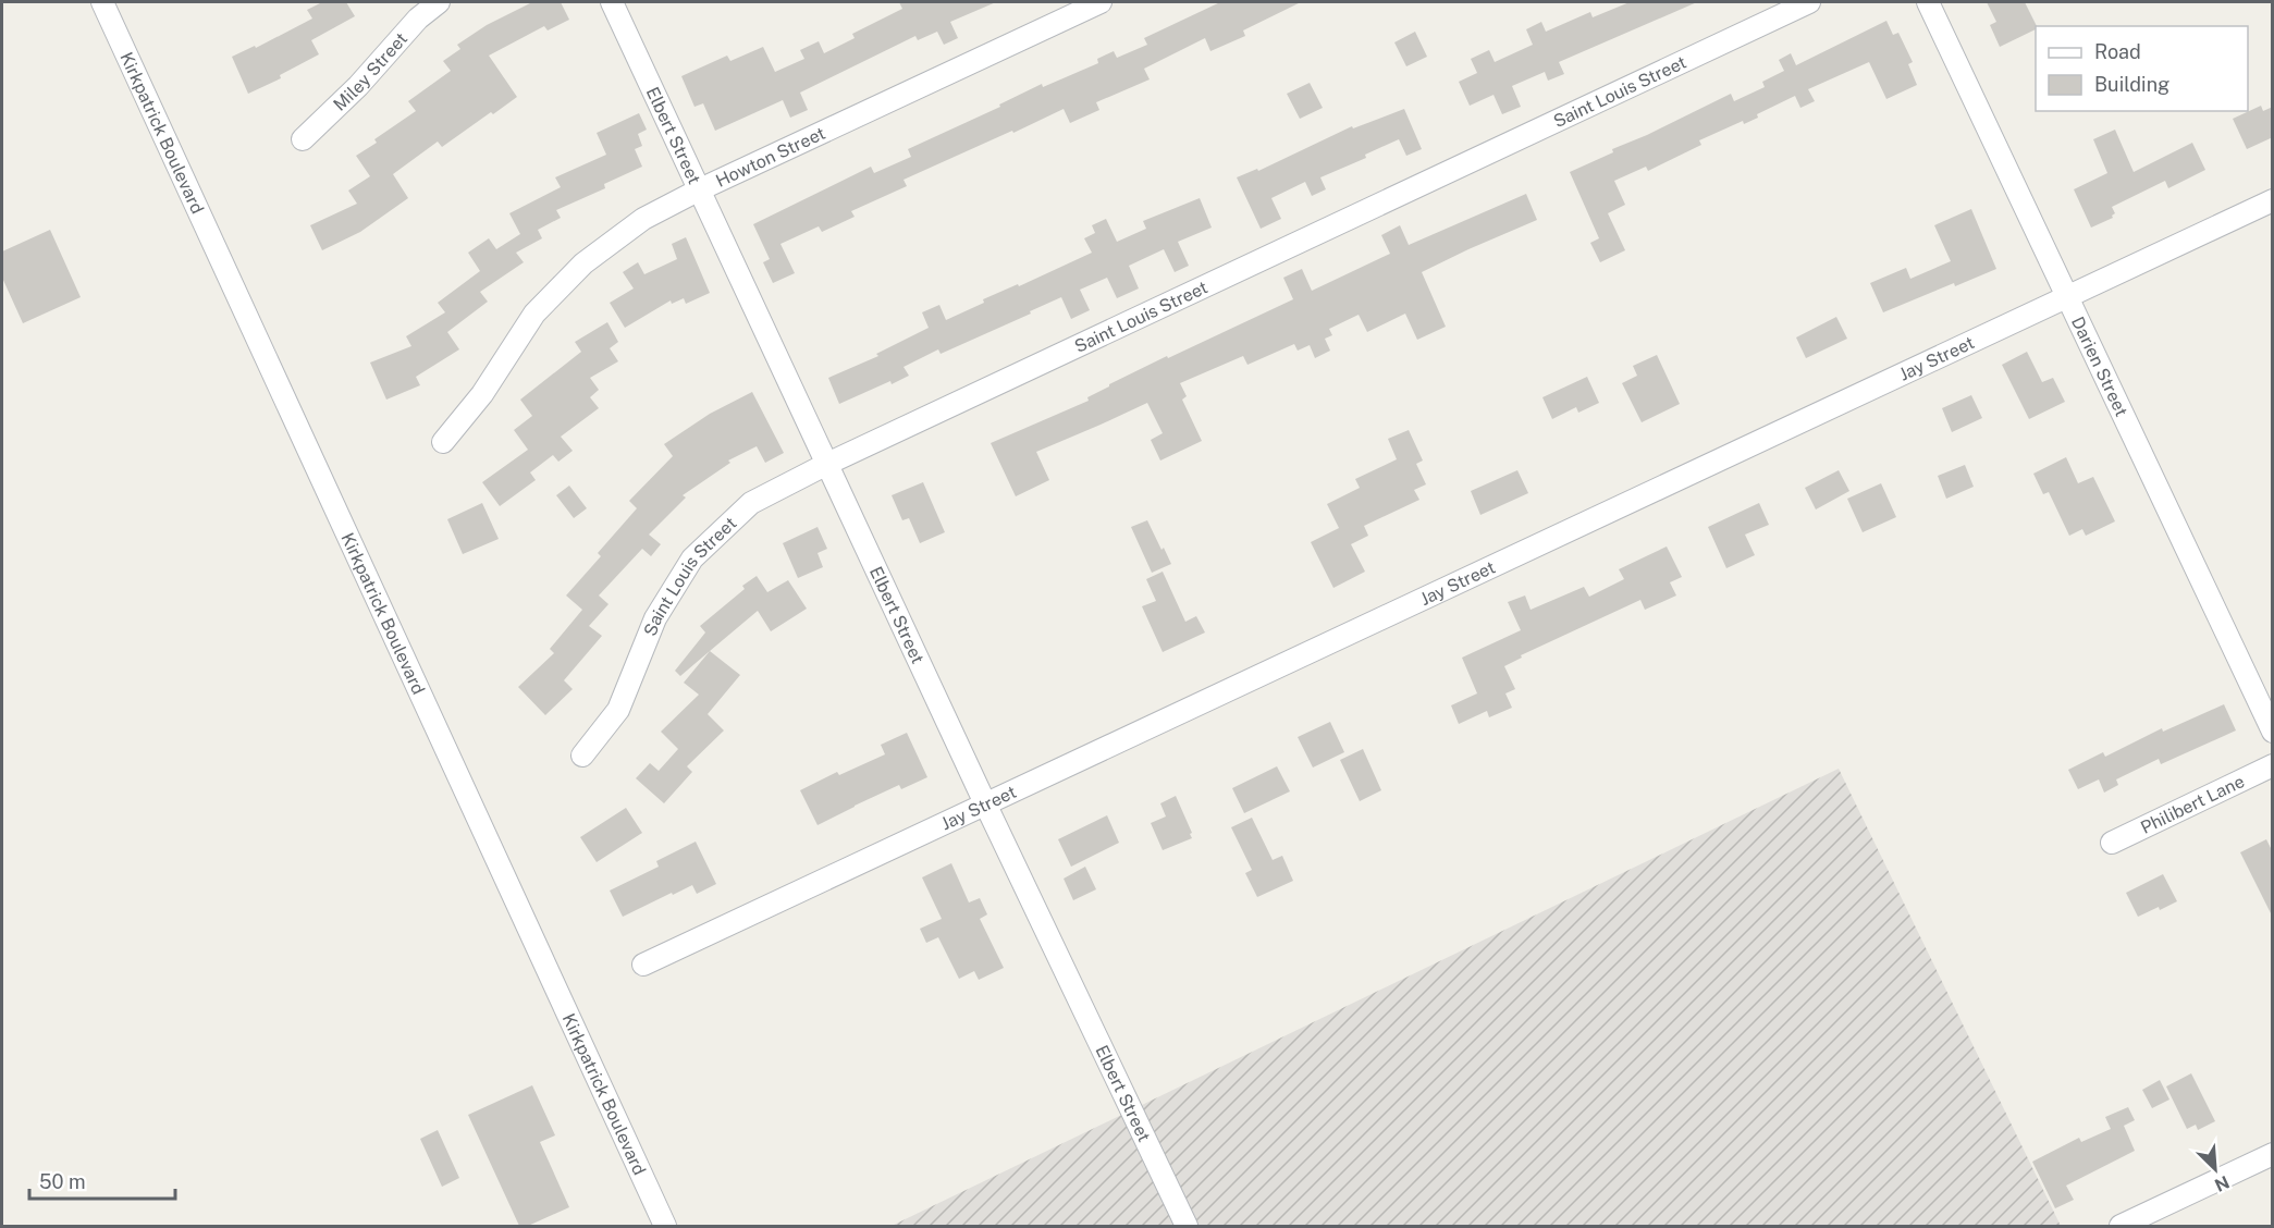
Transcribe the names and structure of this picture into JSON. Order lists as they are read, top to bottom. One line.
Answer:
{"streets":{"street":["Miley Street","Saint Louis Street","Kirkpatrick Boulevard","Elbert Street","Howton Street","Jay Street","Darien Street","Philibert Lane"]},"crossings":[["Saint Louis Street","Elbert Street"],["Elbert Street","Howton Street"],["Elbert Street","Jay Street"],["Jay Street","Darien Street"]],"legend":["Road","Building"],"scale_bar":"50 m","north":"bottom right"}
